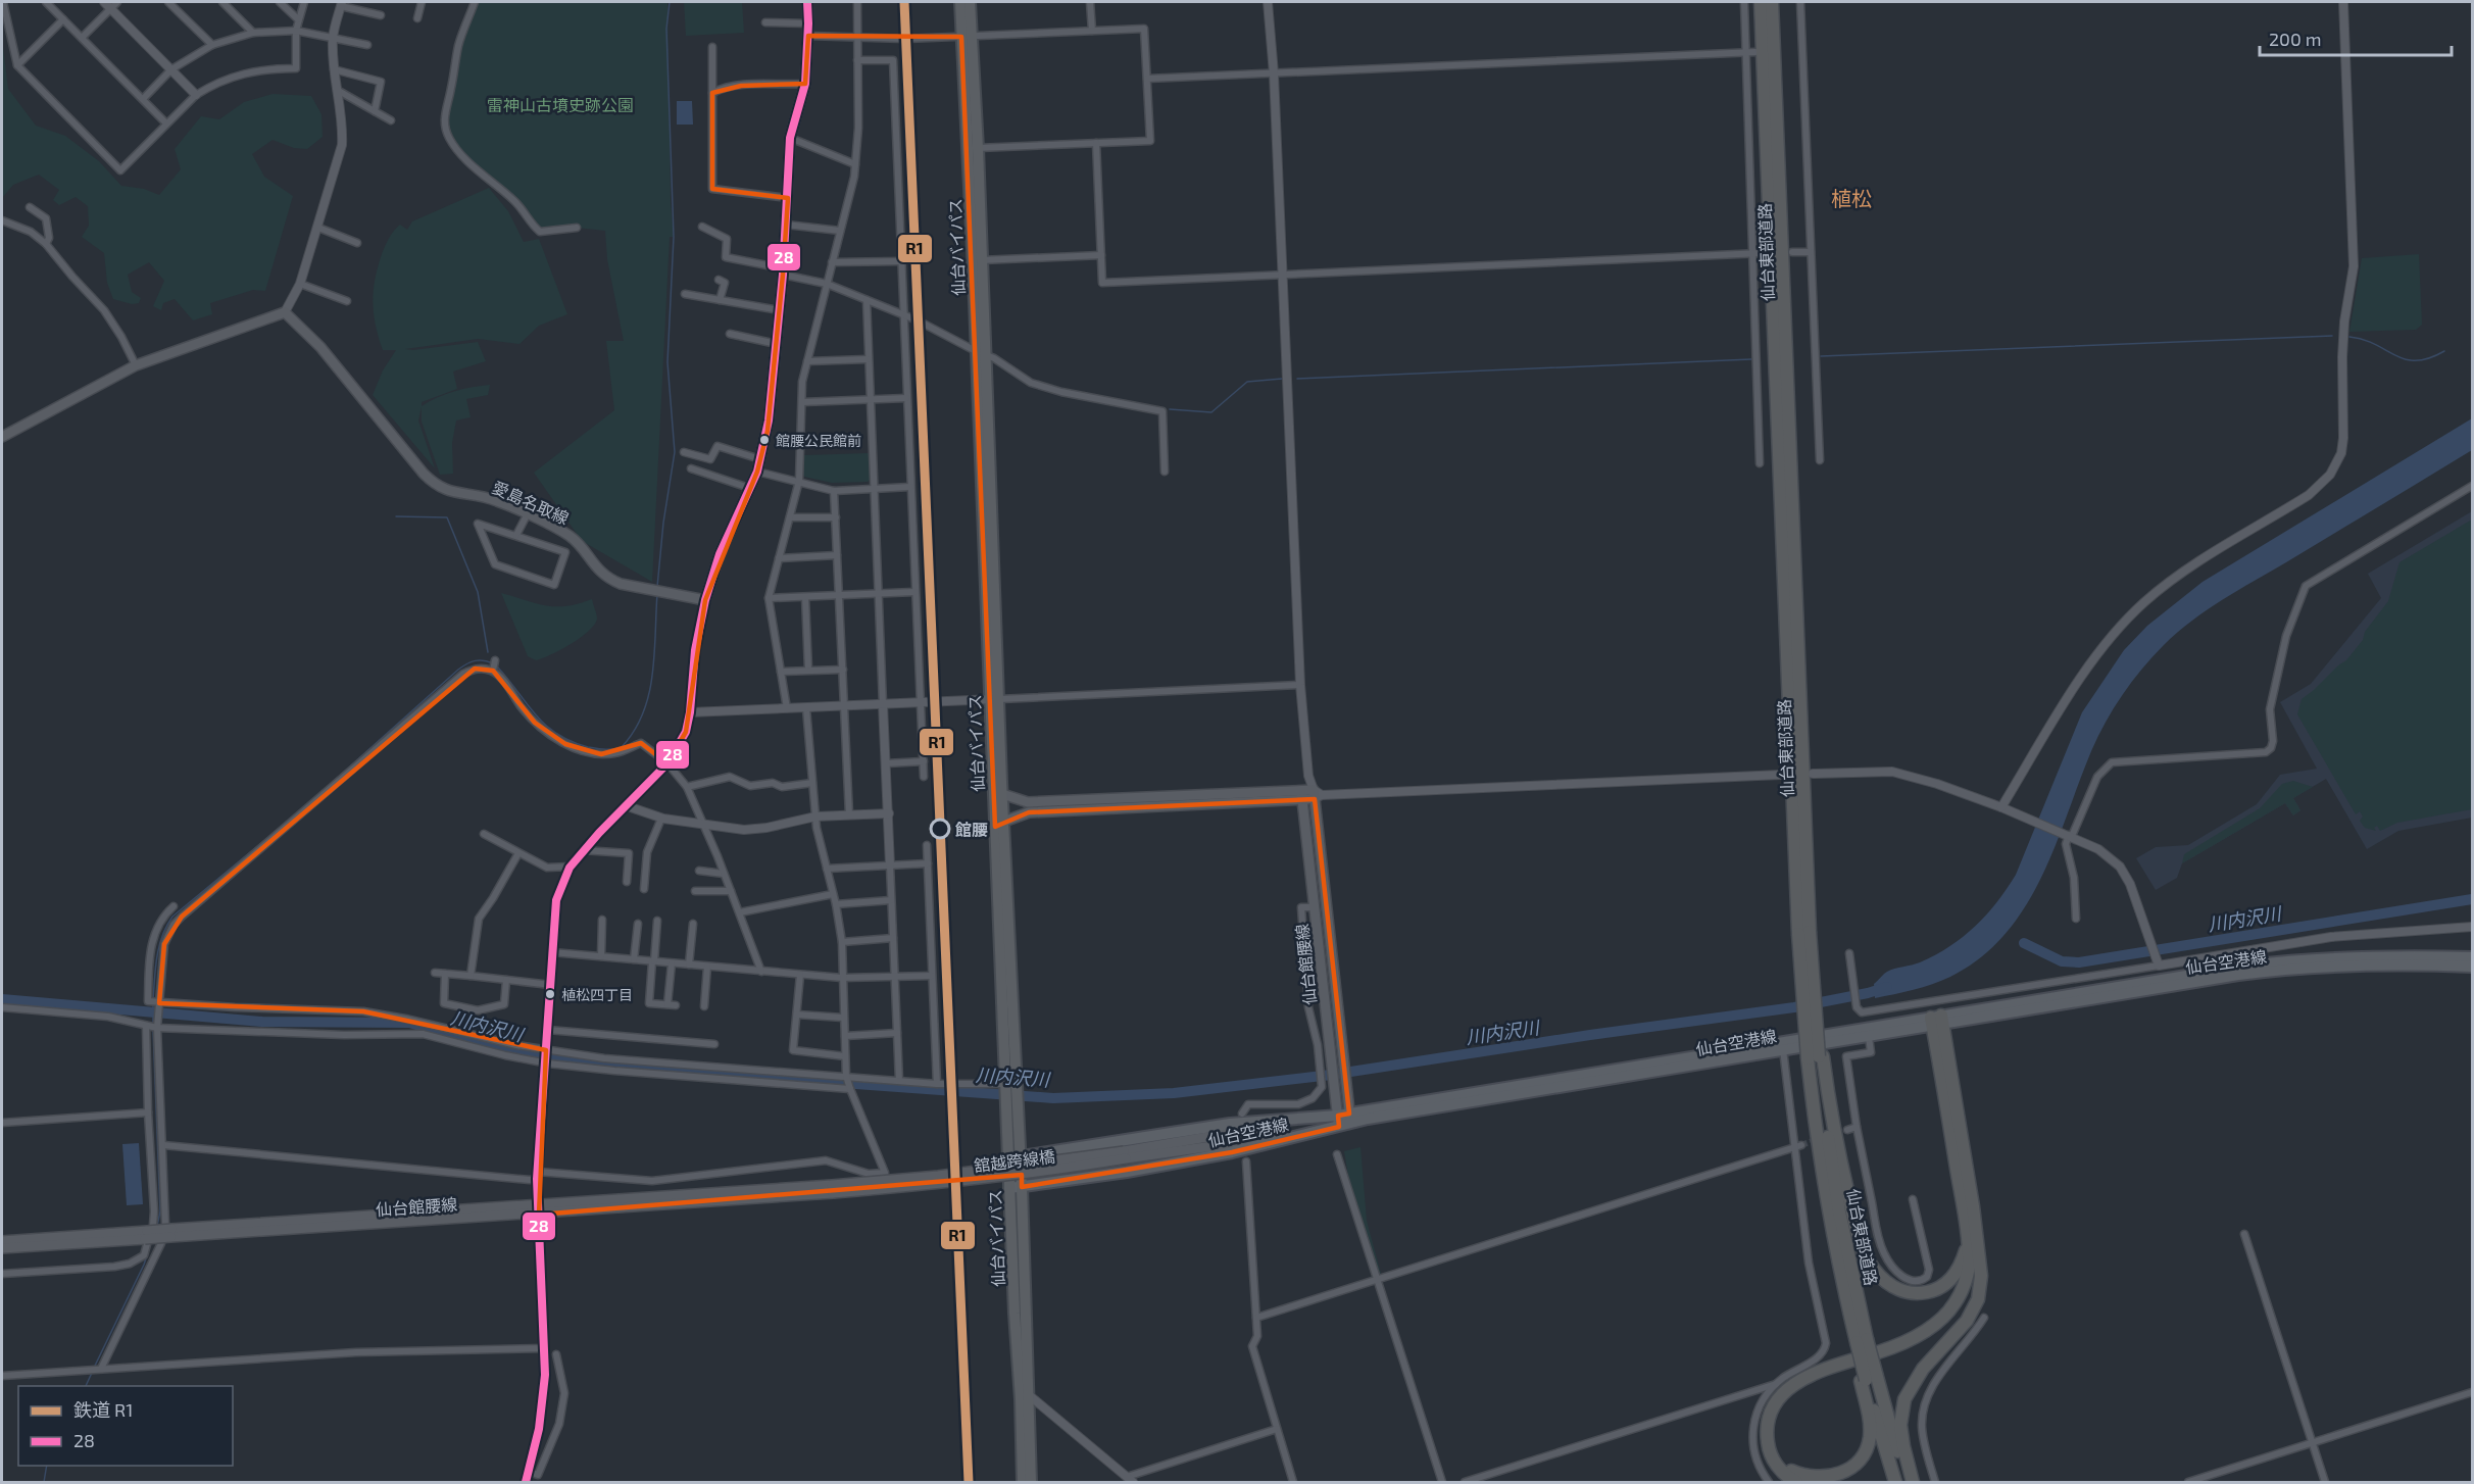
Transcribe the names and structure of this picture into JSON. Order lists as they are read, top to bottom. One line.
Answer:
{"streets":{"highway":["仙台バイパス","仙台東部道路"],"main road":["愛島名取線","仙台空港線","仙台館腰線","舘越跨線橋"]},"crossings":[["仙台バイパス","仙台空港線"],["仙台空港線","仙台館腰線"],["仙台館腰線","舘越跨線橋"]],"districts":["植松"],"water":["川内沢川"],"parks":["雷神山古墳史跡公園"],"places":["館腰公民館前","館腰","植松四丁目"],"lines":["rail line R1","transit line 28"],"legend":["鉄道 R1","28"],"scale_bar":"200 m"}
